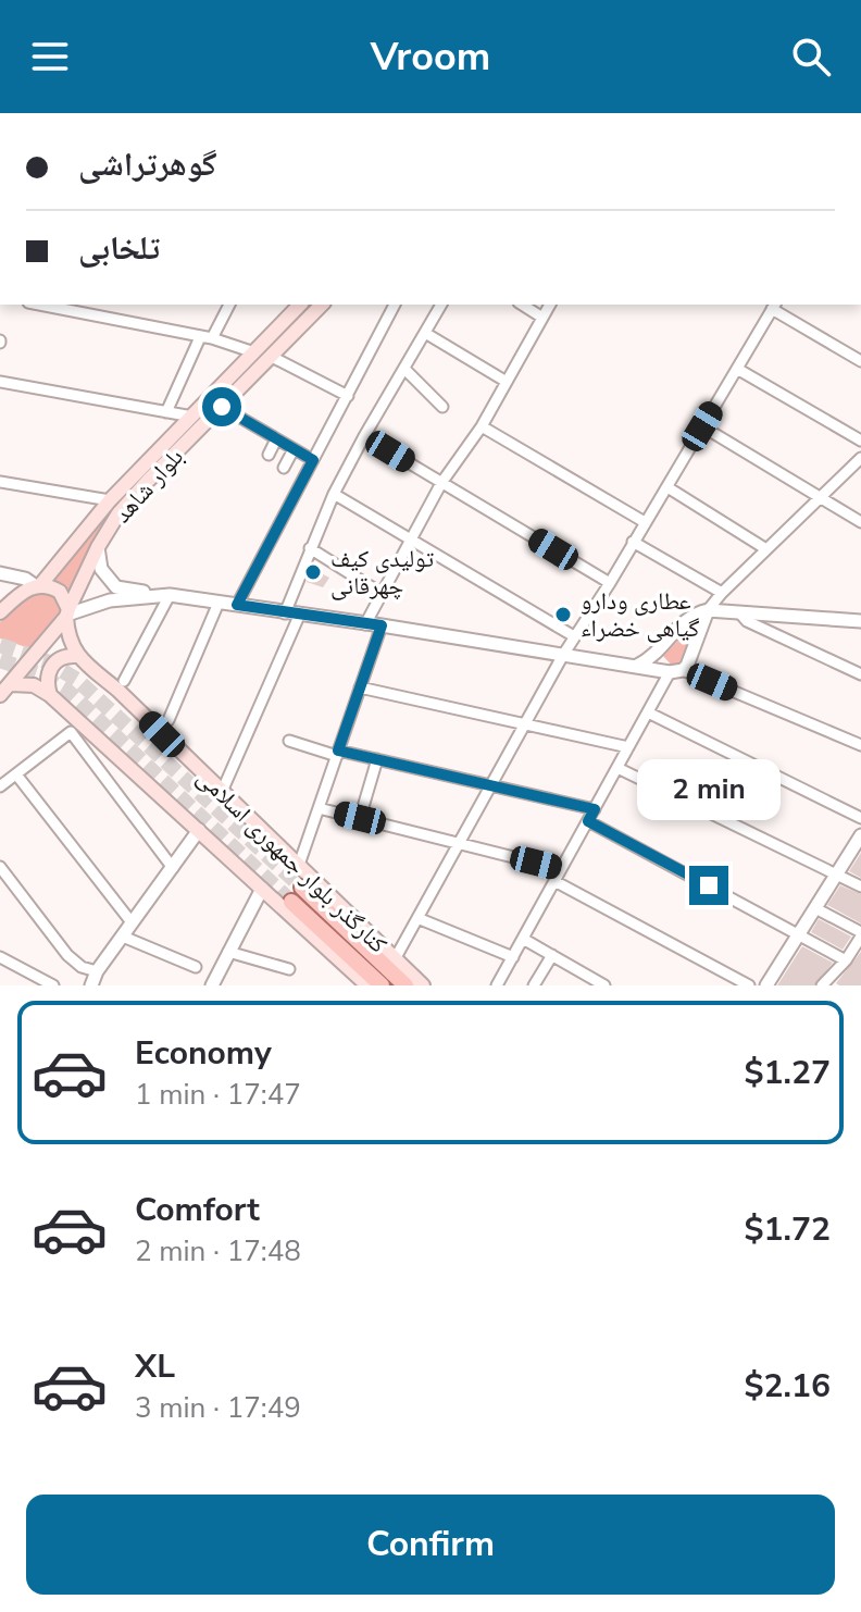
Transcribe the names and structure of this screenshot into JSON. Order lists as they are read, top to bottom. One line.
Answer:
{"streets":{"main road":["بلوار شاهد","کنارگذر بلوار جمهوری اسلامی"]},"crossings":[["بلوار شاهد","کنارگذر بلوار جمهوری اسلامی"]],"places":["تولیدی کیف چهرقانی","عطاری ودارو گیاهی خضراء"],"page":{"header":"Vroom","banner":["گوهرتراشی","تلخابی"],"bubble":"2 min","list":[{"name":"Economy","note":"1 min · 17:47","value":"$1.27"},{"name":"Comfort","note":"2 min · 17:48","value":"$1.72"},{"name":"XL","note":"3 min · 17:49","value":"$2.16"}],"buttons":"Confirm"}}
